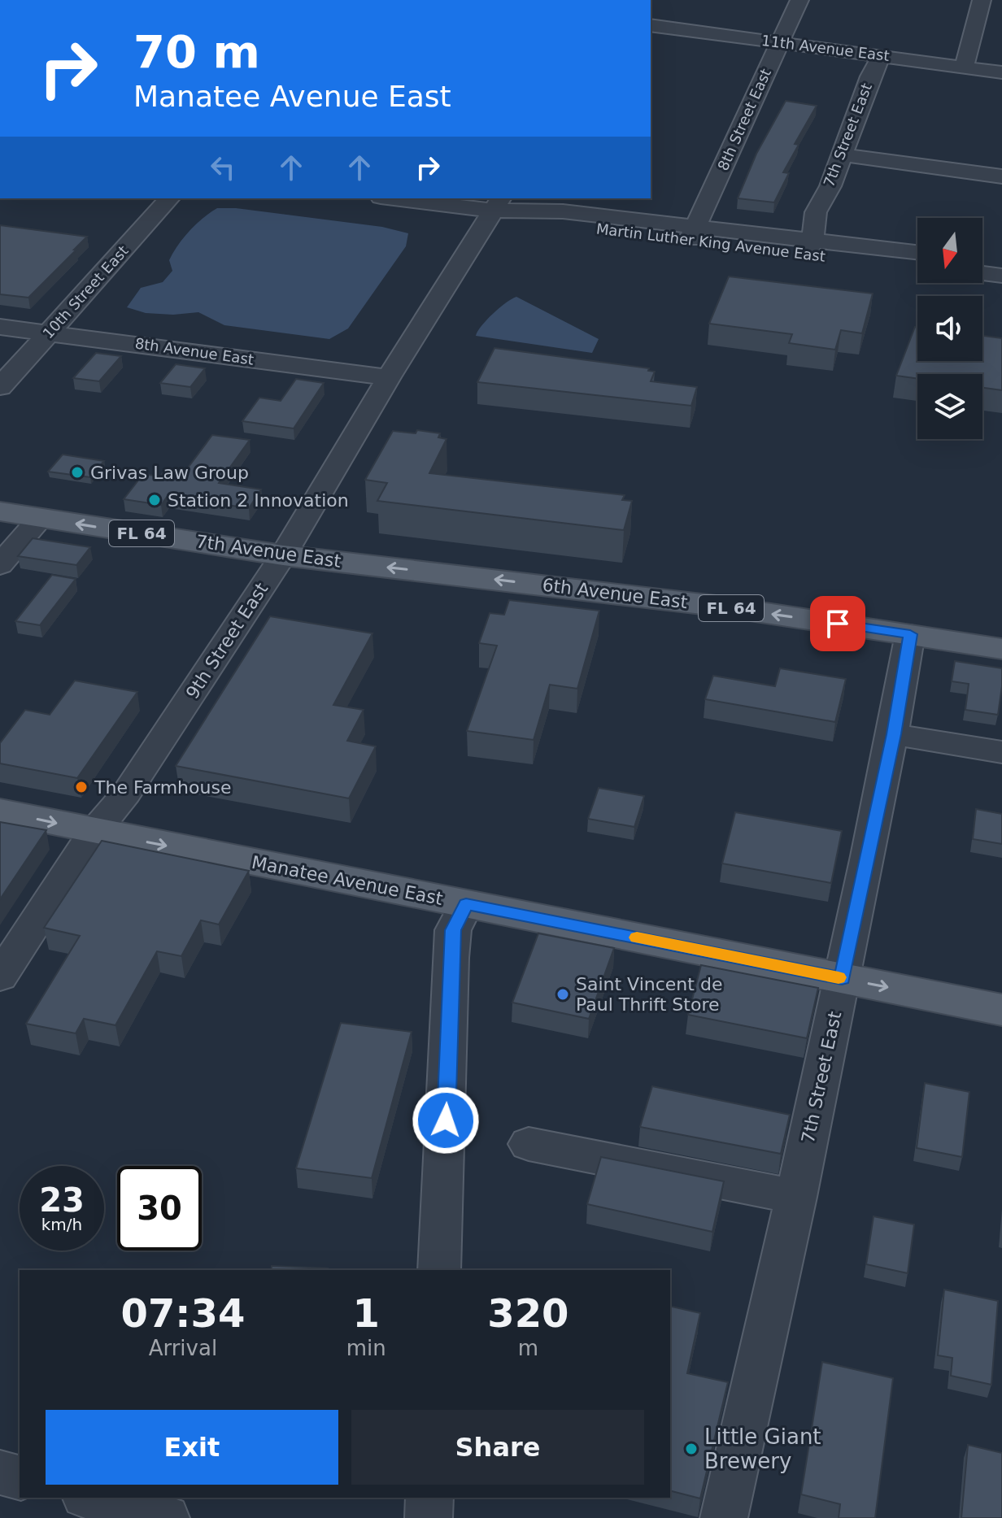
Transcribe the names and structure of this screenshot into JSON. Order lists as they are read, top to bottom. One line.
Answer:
{"streets":{"main road":["FL 64","7th Avenue East","6th Avenue East","Manatee Avenue East"],"street":["11th Avenue East","8th Street East","7th Street East","Martin Luther King Avenue East","10th Street East","8th Avenue East","9th Street East"]},"crossings":[["11th Avenue East","8th Street East"],["11th Avenue East","7th Street East"],["8th Street East","Martin Luther King Avenue East"],["7th Street East","Martin Luther King Avenue East"],["7th Street East","6th Avenue East"],["7th Street East","Manatee Avenue East"],["Martin Luther King Avenue East","9th Street East"],["10th Street East","8th Avenue East"],["8th Avenue East","9th Street East"],["7th Avenue East","6th Avenue East"],["7th Avenue East","9th Street East"],["9th Street East","Manatee Avenue East"]],"one_way":["7th Avenue East","6th Avenue East","Manatee Avenue East"],"places":["Grivas Law Group","Station 2 Innovation","The Farmhouse","Saint Vincent de Paul Thrift Store","Little Giant Brewery"],"north":"bottom","page":{"turn":["70 m","Manatee Avenue East"],"speed":"23 km/h","limit":"30","eta":["07:34","Arrival","1","min","320","m"],"buttons":["Exit","Share"]}}
